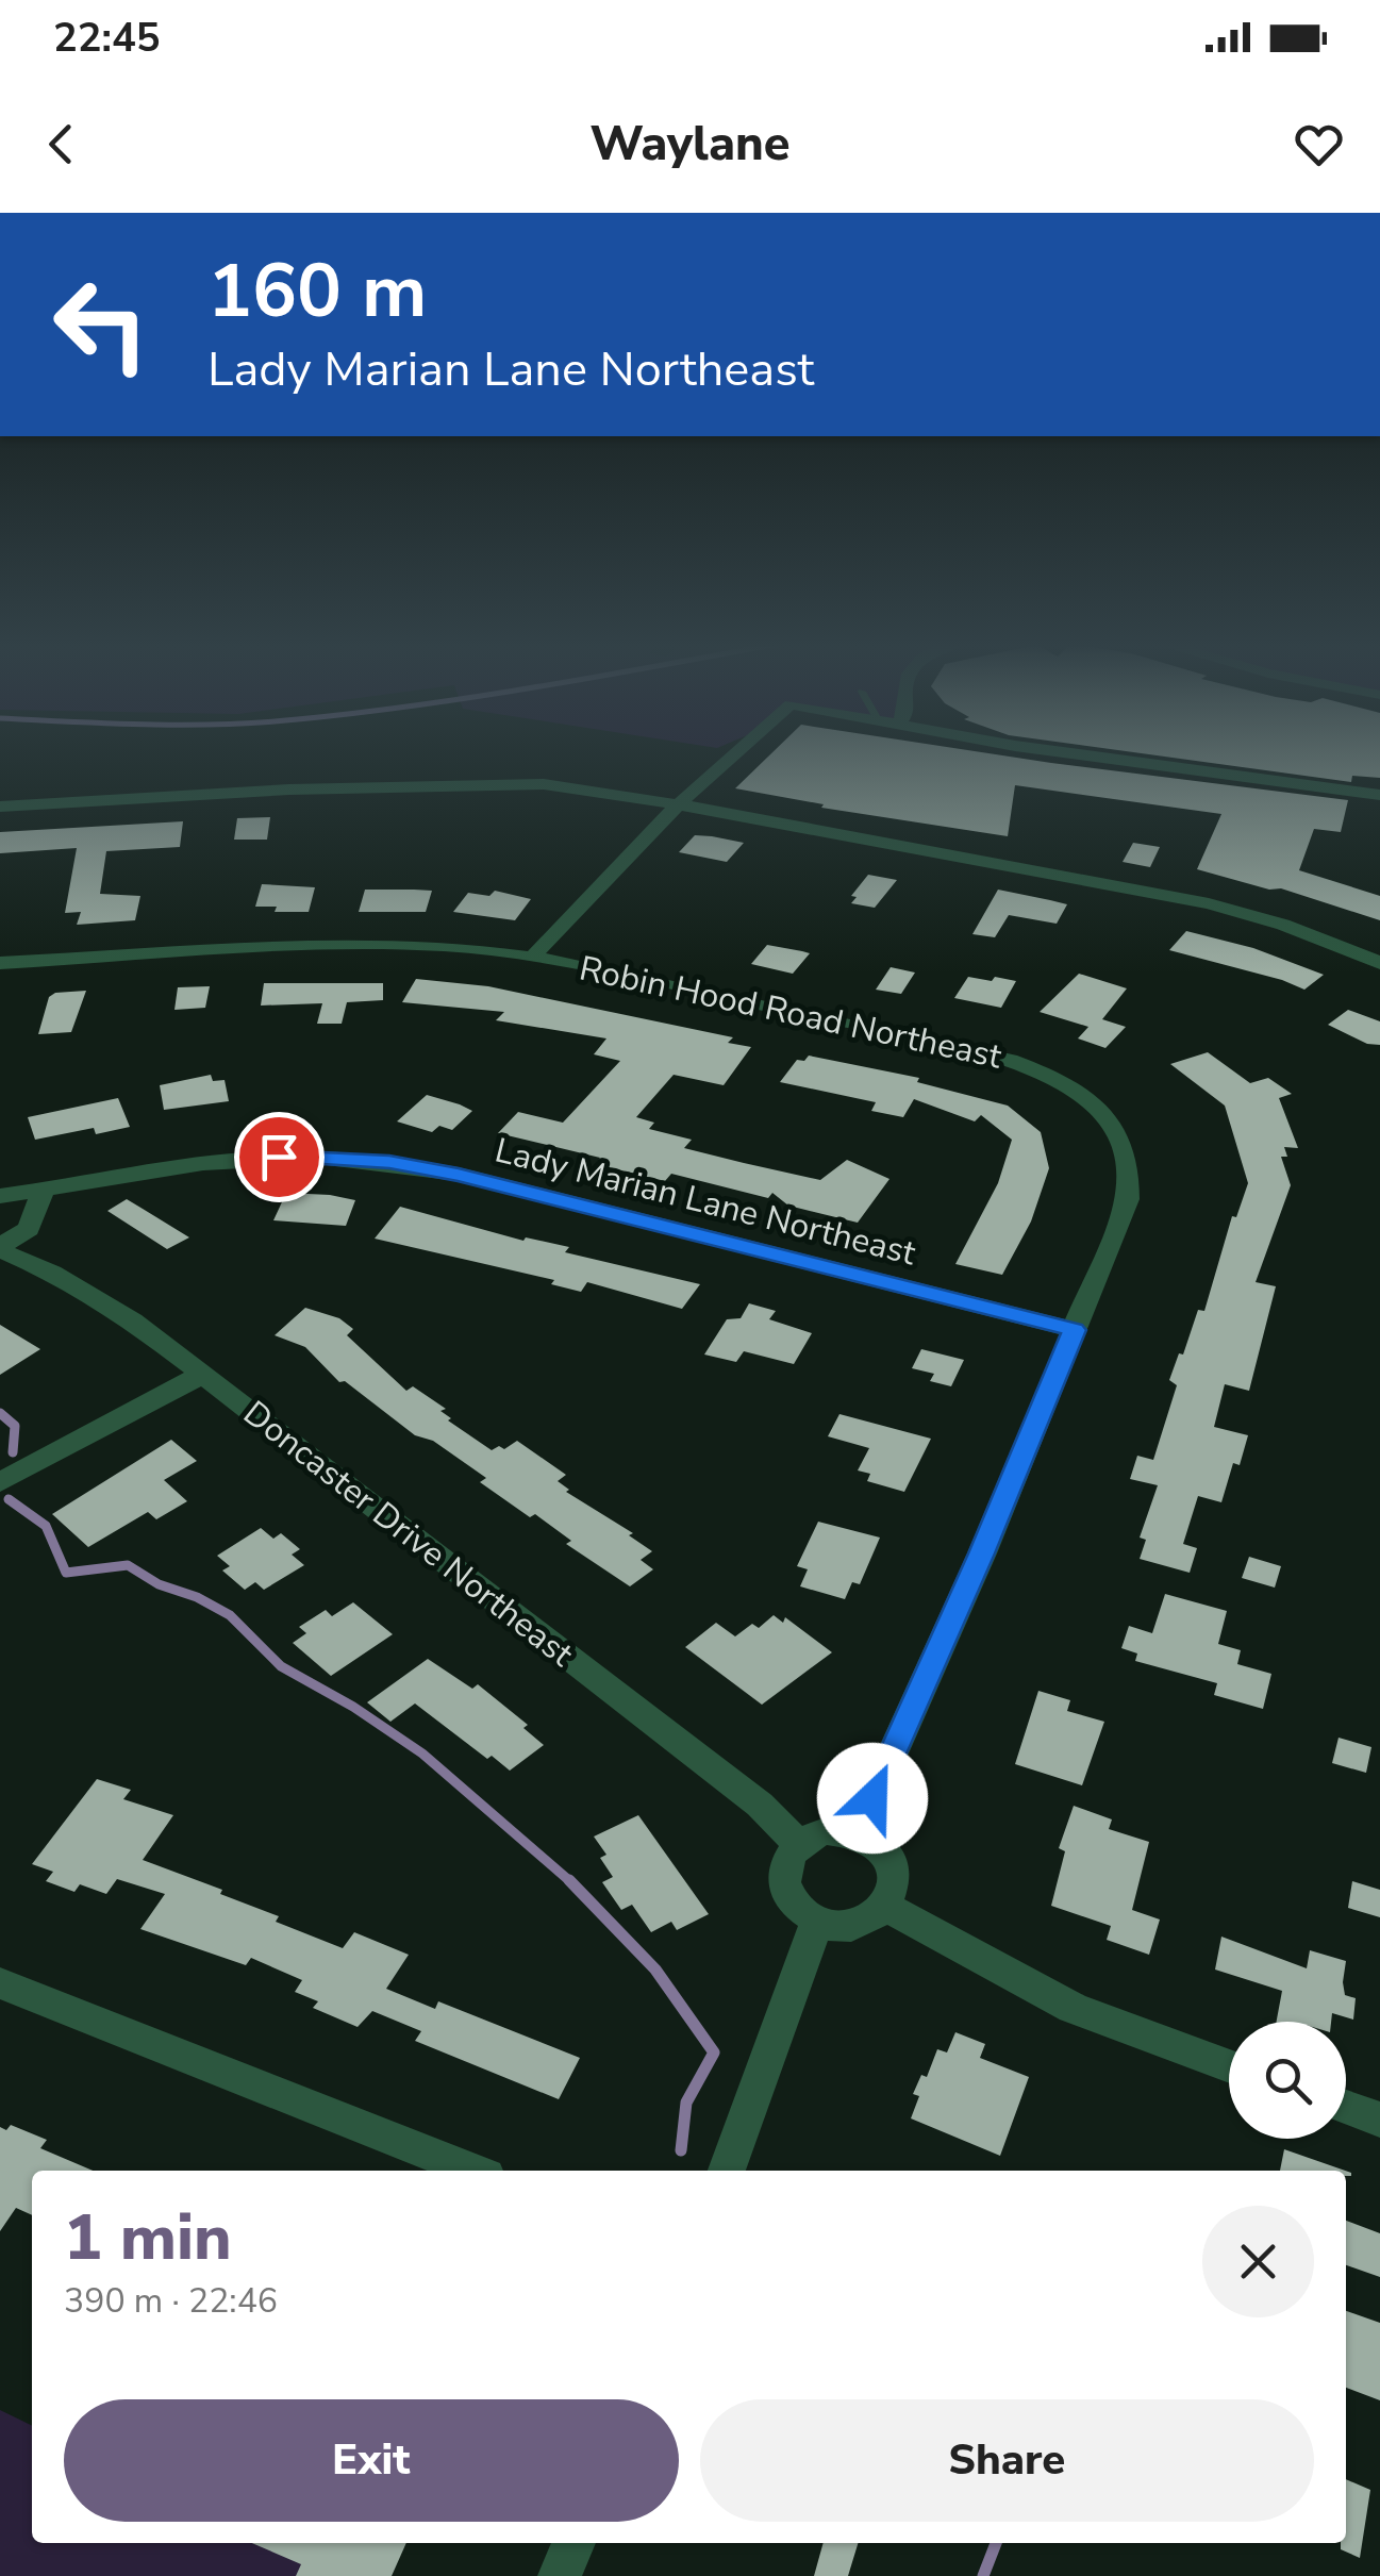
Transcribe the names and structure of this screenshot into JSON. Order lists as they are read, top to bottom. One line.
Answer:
{"streets":{"street":["Robin Hood Road Northeast","Lady Marian Lane Northeast","Doncaster Drive Northeast"]},"crossings":[["Robin Hood Road Northeast","Lady Marian Lane Northeast"],["Robin Hood Road Northeast","Doncaster Drive Northeast"]],"page":{"status":"22:45","header":"Waylane","turn":["160 m","Lady Marian Lane Northeast"],"heading":["1 min","390 m · 22:46"],"buttons":["Exit","Share"]}}
